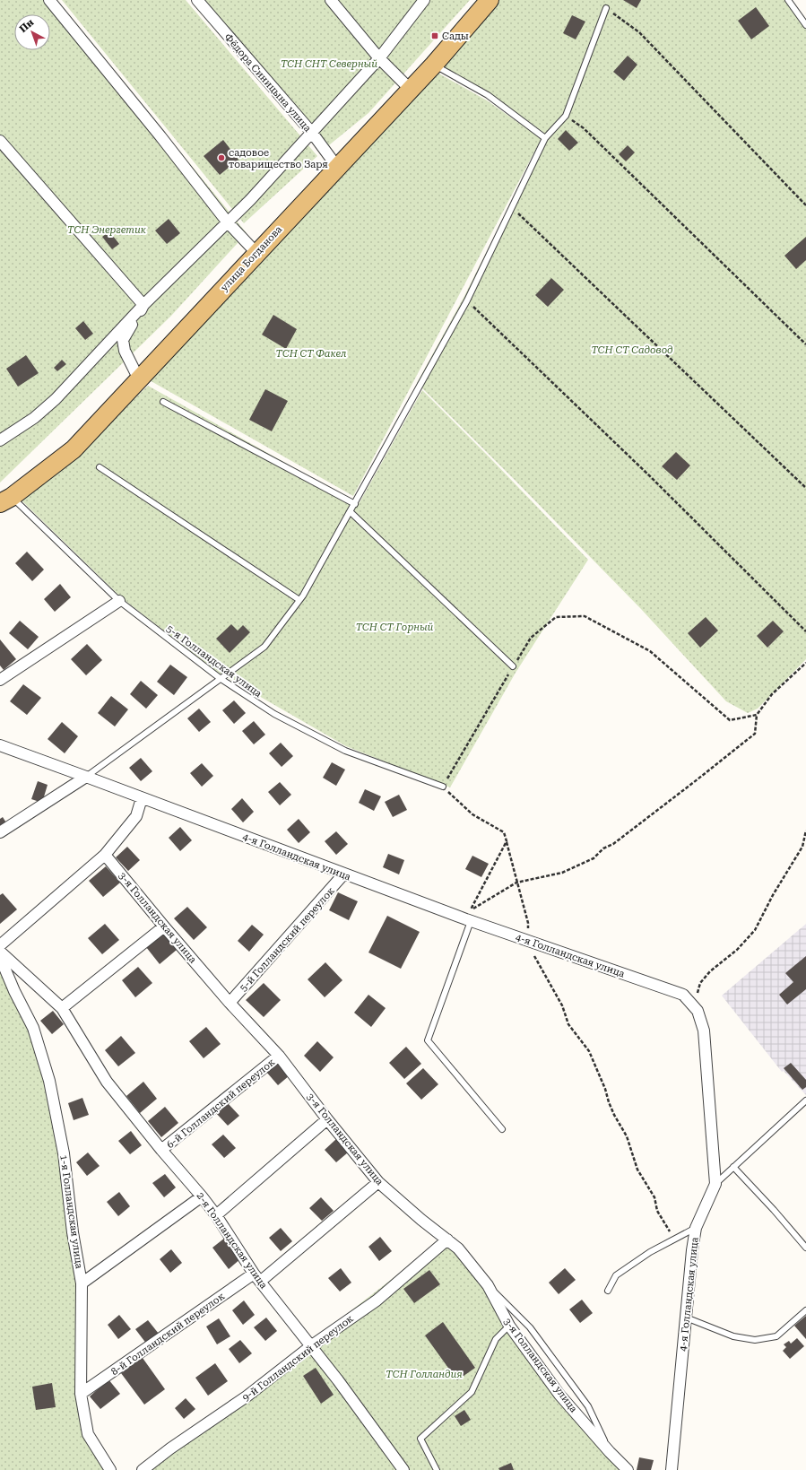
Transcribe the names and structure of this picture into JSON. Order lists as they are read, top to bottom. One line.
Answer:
{"streets":{"main road":["улица Богданова"],"street":["Фёдора Синицына улица","4-я Голландская улица","3-я Голландская улица","5-й Голландский переулок","6-й Голландский переулок","1-я Голландская улица","2-я Голландская улица","8-й Голландский переулок","9-й Голландский переулок"],"lane":["5-я Голландская улица"]},"crossings":[["Фёдора Синицына улица","улица Богданова"],["улица Богданова","5-я Голландская улица"],["4-я Голландская улица","5-й Голландский переулок"],["3-я Голландская улица","5-й Голландский переулок"],["3-я Голландская улица","6-й Голландский переулок"],["3-я Голландская улица","8-й Голландский переулок"],["3-я Голландская улица","9-й Голландский переулок"],["6-й Голландский переулок","2-я Голландская улица"],["1-я Голландская улица","8-й Голландский переулок"],["2-я Голландская улица","8-й Голландский переулок"],["2-я Голландская улица","9-й Голландский переулок"]],"parks":["ТСН СНТ Северный","ТСН Энергетик","ТСН СТ Садовод","ТСН СТ Факел","ТСН СТ Горный","ТСН Голландия"],"places":{"transit":["Сады"],"other":["садовое товарищество Заря"]},"north":"top left"}
